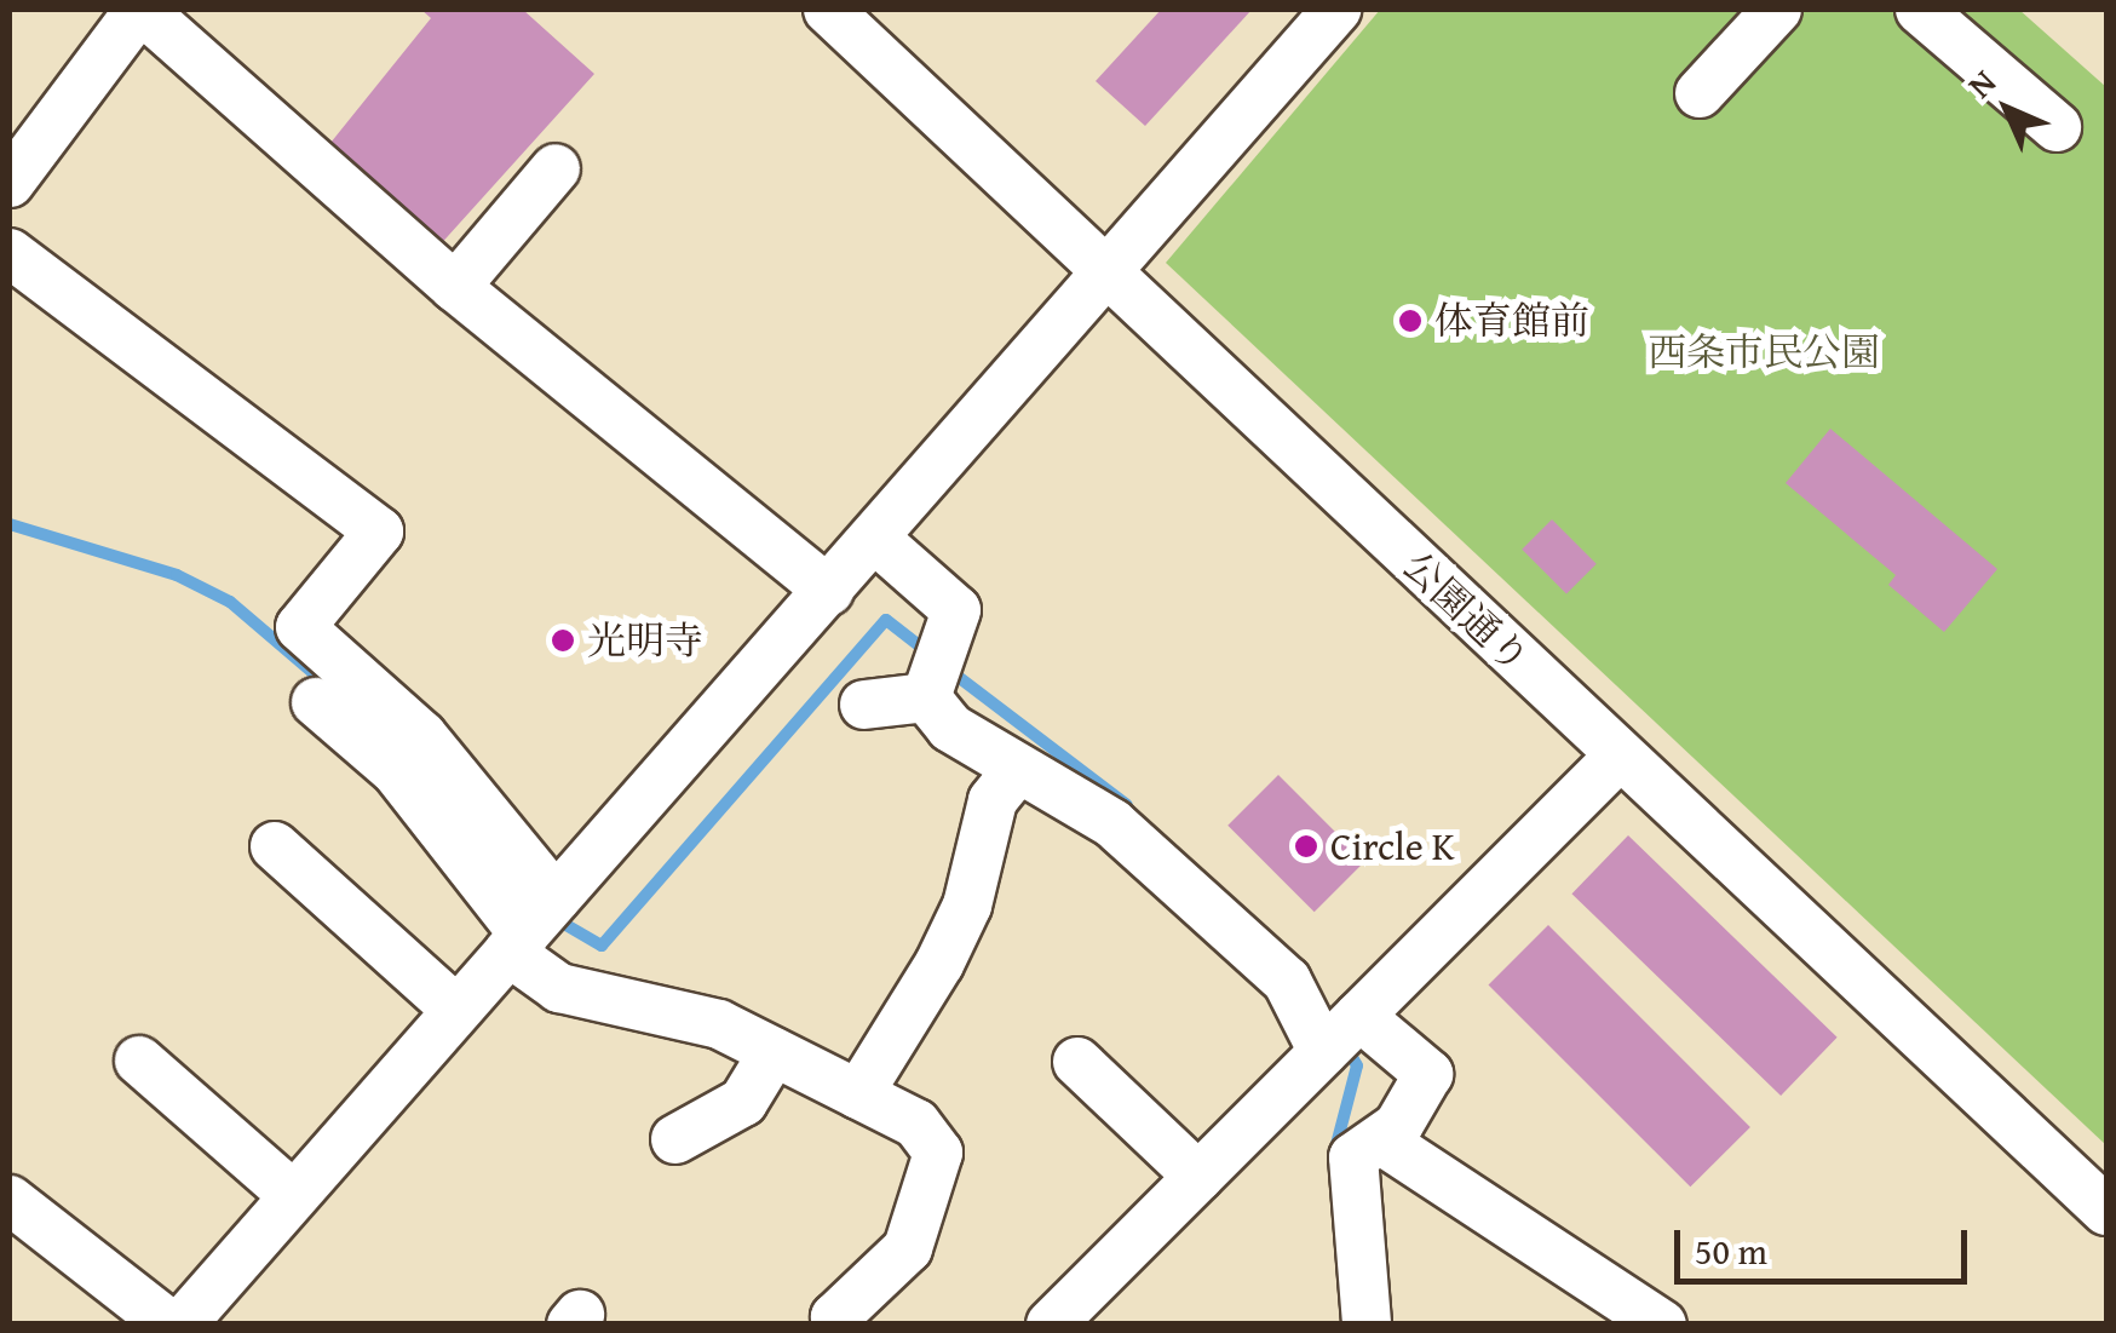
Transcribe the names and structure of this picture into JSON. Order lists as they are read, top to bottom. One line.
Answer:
{"streets":{"street":["公園通り"]},"parks":["西条市民公園"],"places":["体育館前","光明寺","Circle K"],"scale_bar":"50 m","north":"top left"}
